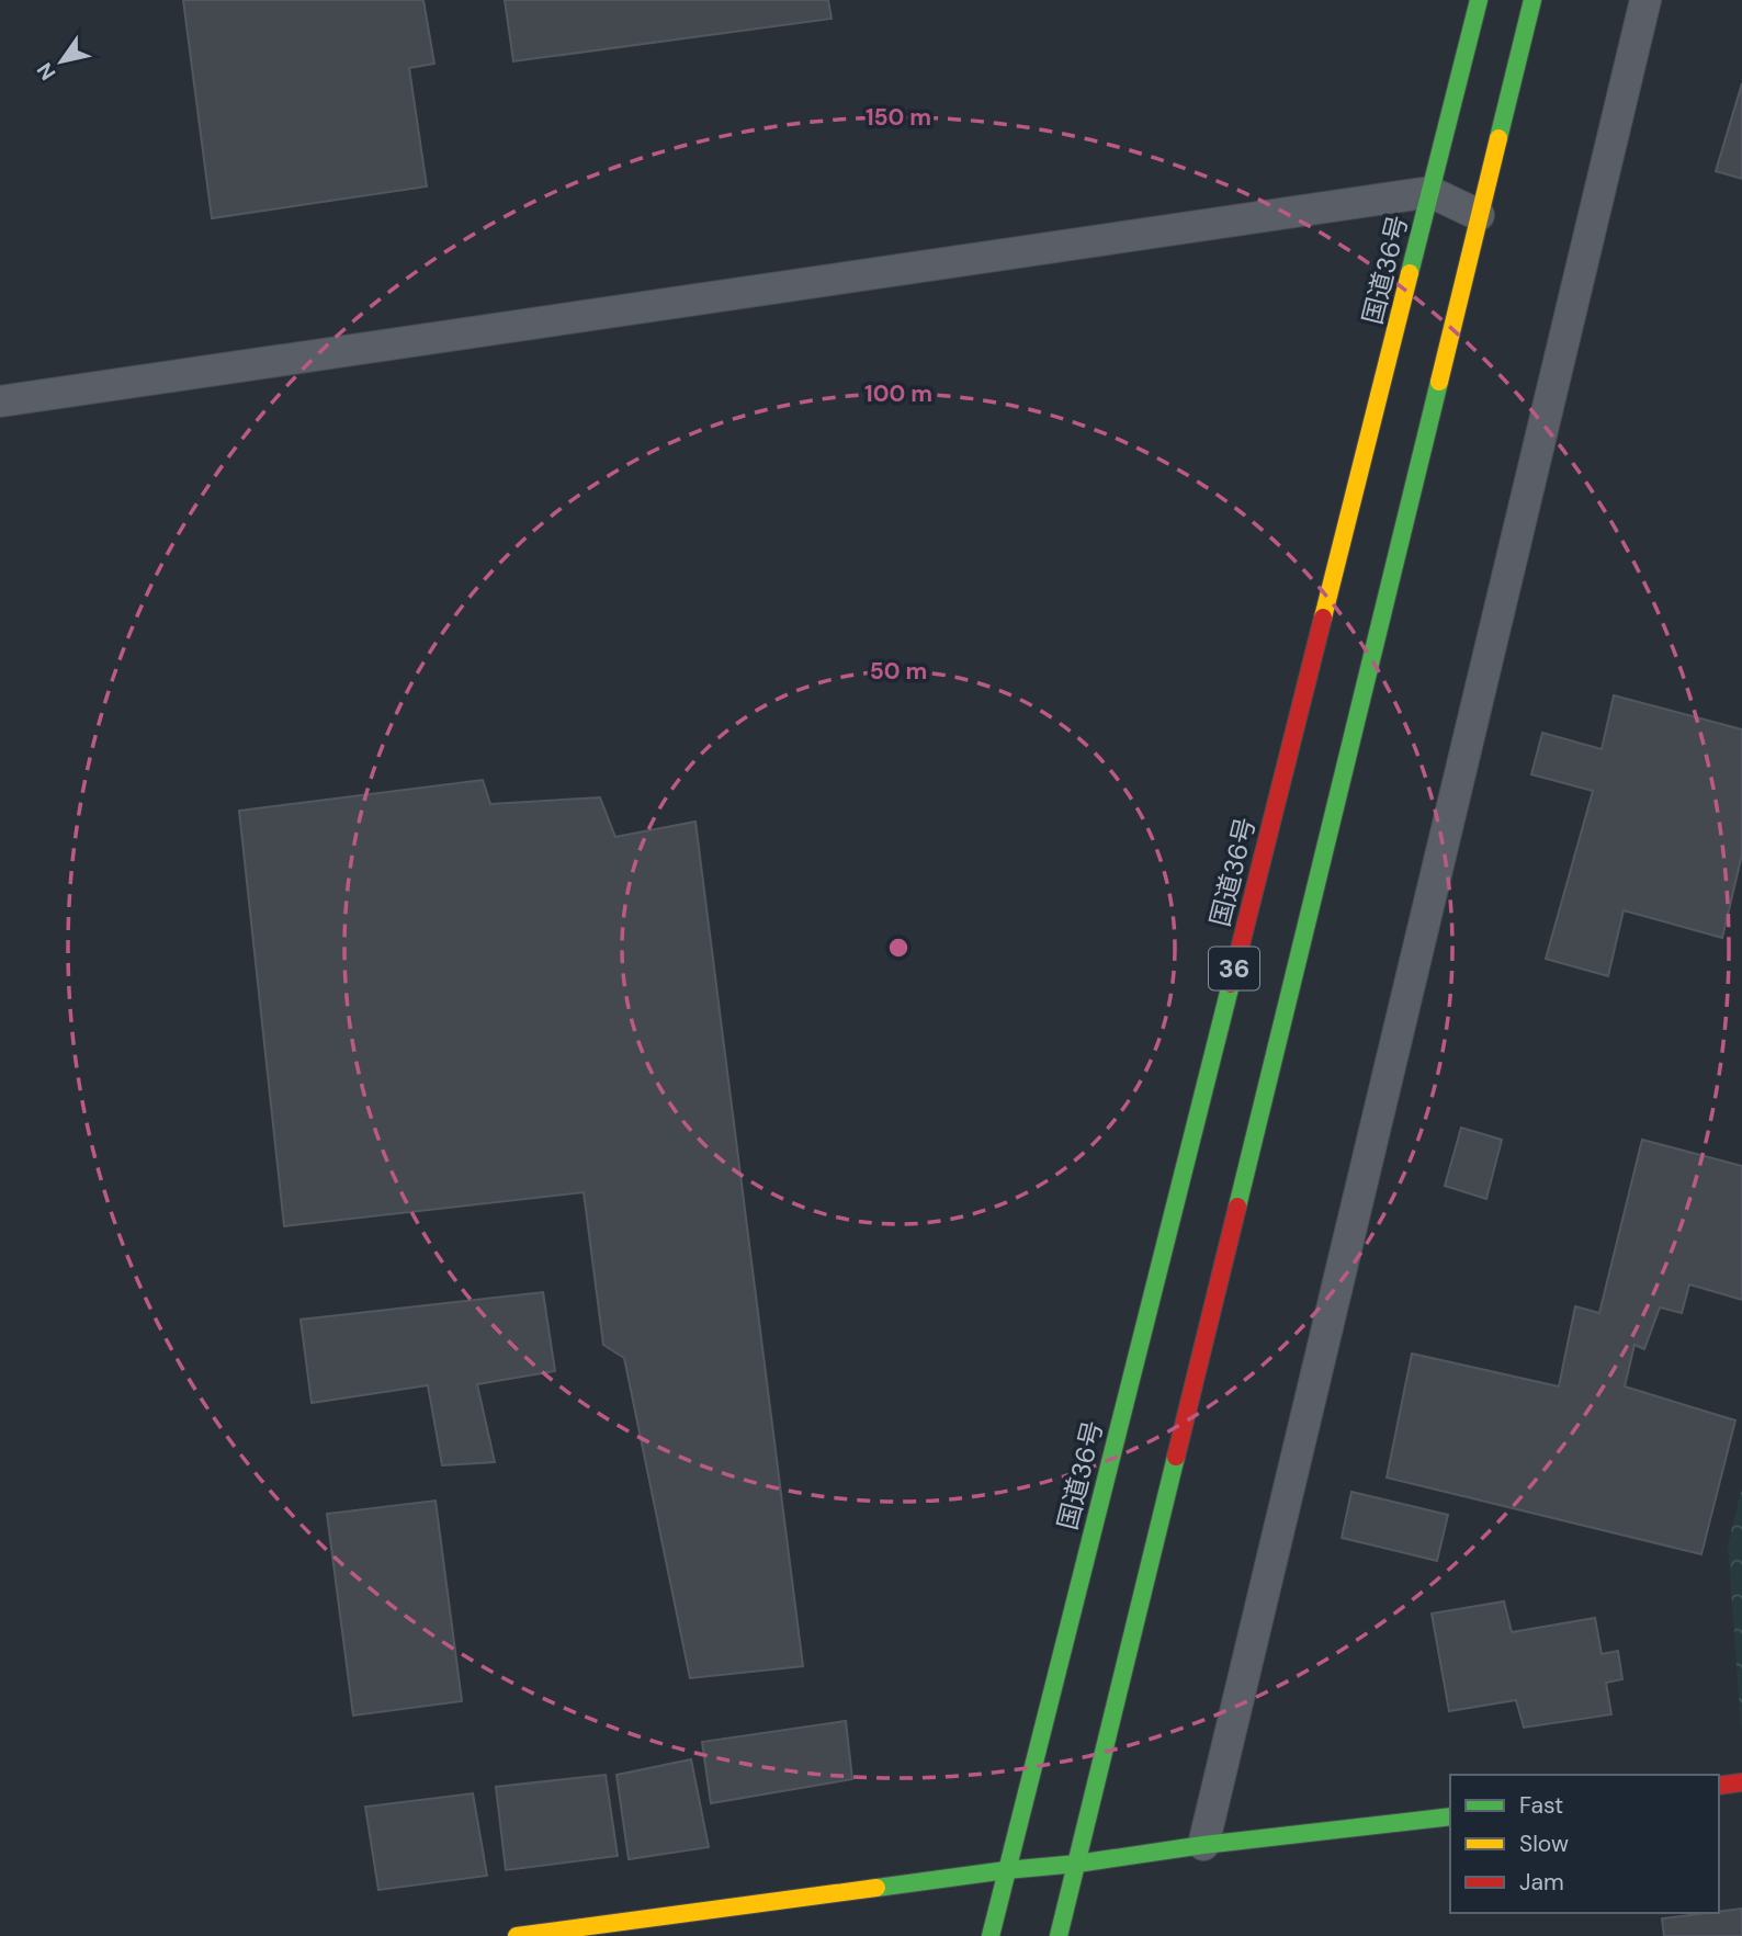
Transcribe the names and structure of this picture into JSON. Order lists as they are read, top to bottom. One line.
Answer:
{"streets":{"main road":["国道36号","36"]},"legend":["Fast","Slow","Jam"],"north":"bottom left","rings":["150 m","100 m","50 m"]}
